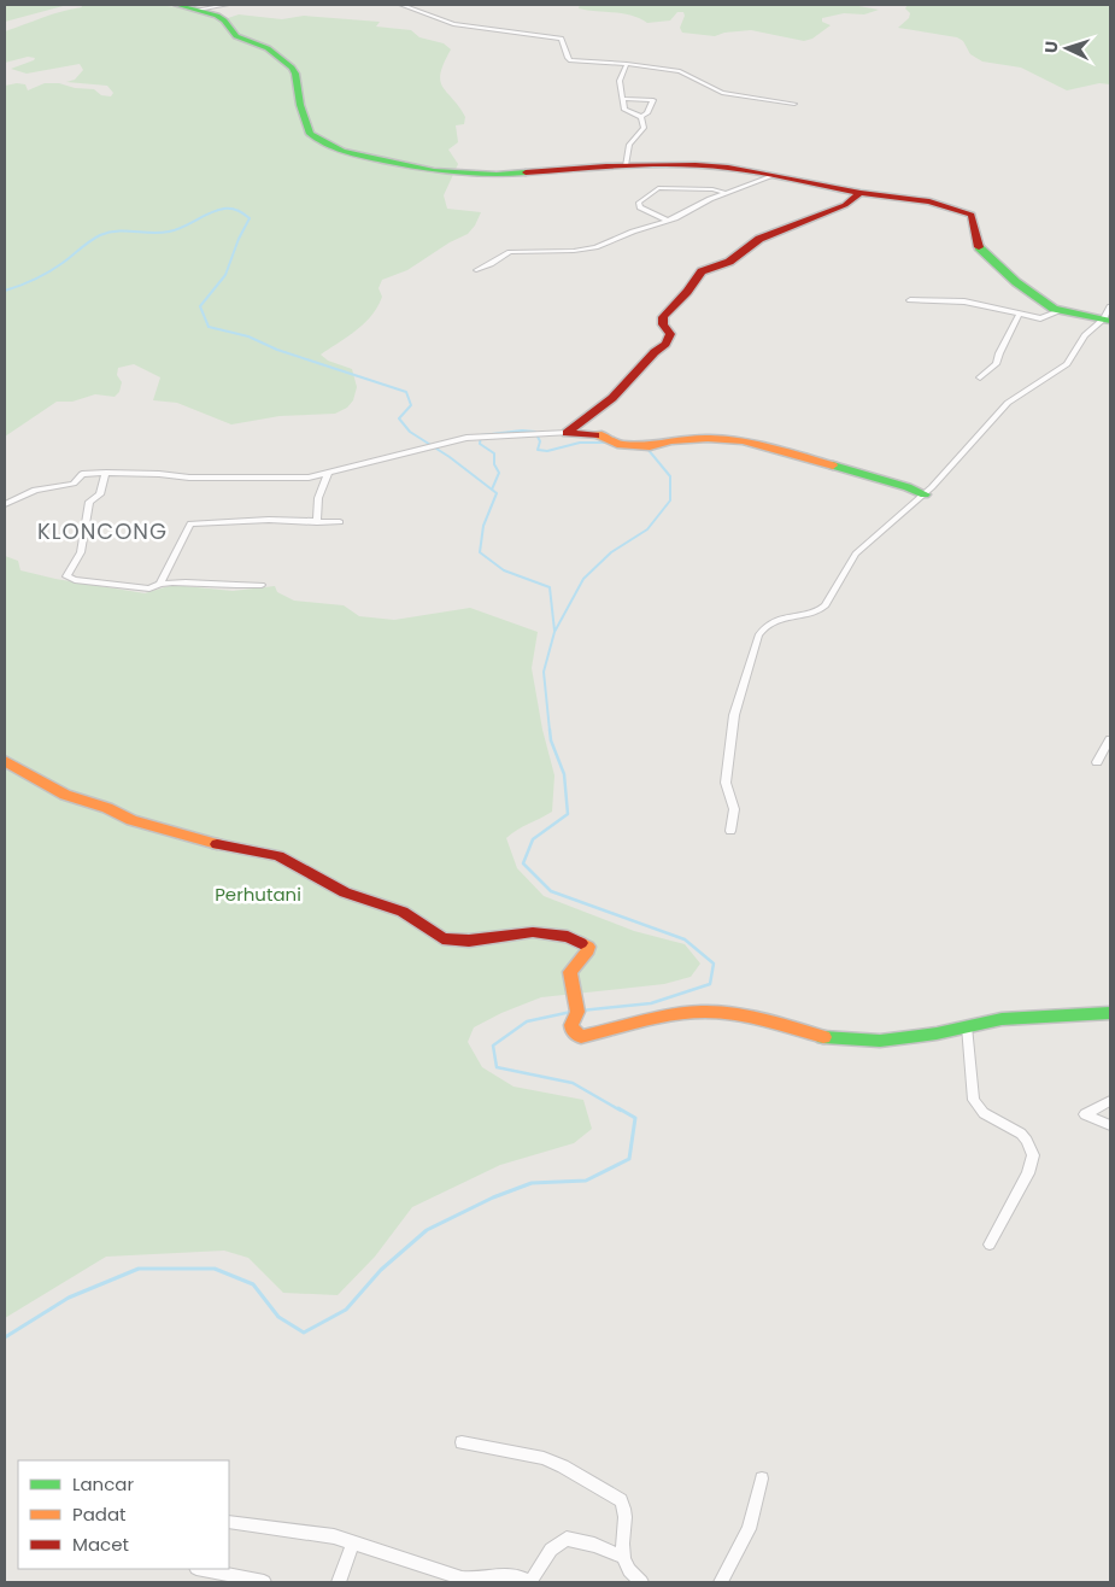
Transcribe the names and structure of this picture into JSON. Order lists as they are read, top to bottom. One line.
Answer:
{"districts":["KLONCONG"],"parks":["Perhutani"],"legend":["Lancar","Padat","Macet"],"north":"left"}
